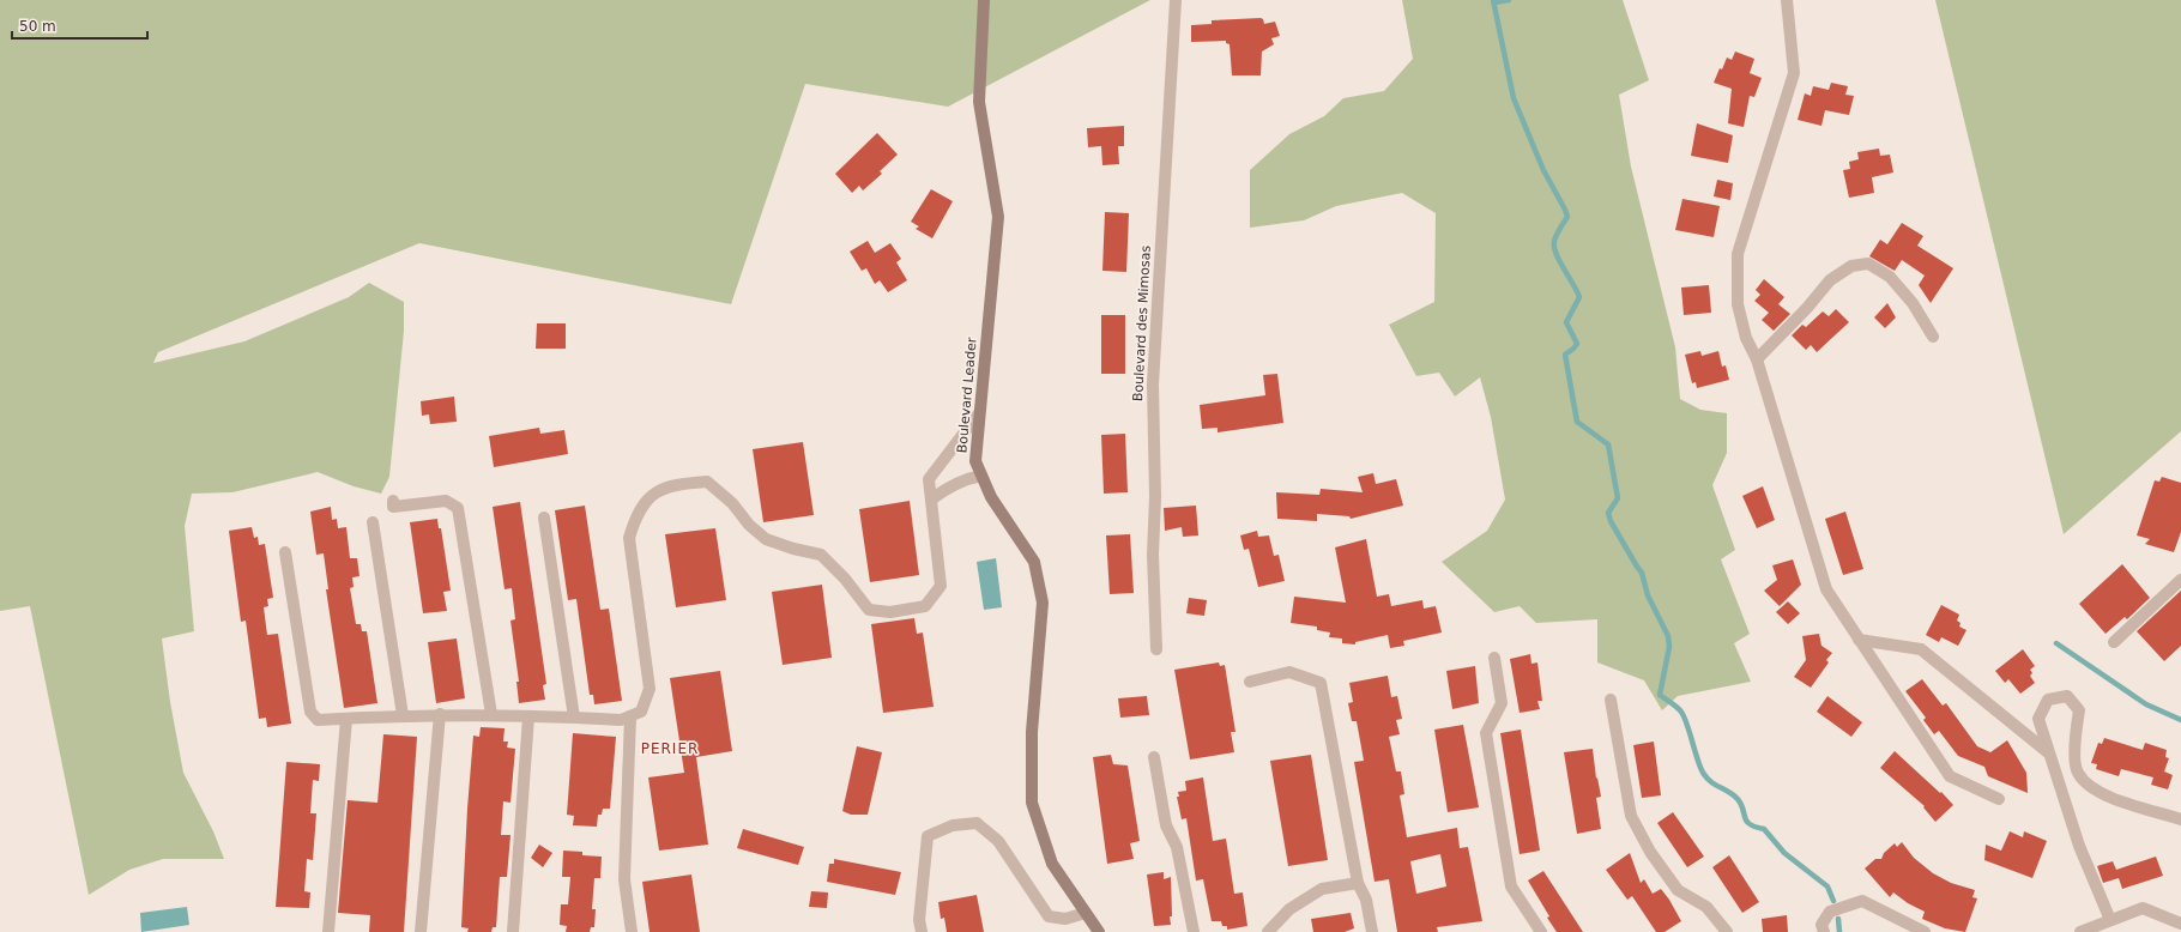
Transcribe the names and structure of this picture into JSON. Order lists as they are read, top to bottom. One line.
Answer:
{"streets":{"street":["Boulevard des Mimosas","Boulevard Leader"]},"districts":["PERIER"],"scale_bar":"50 m"}
